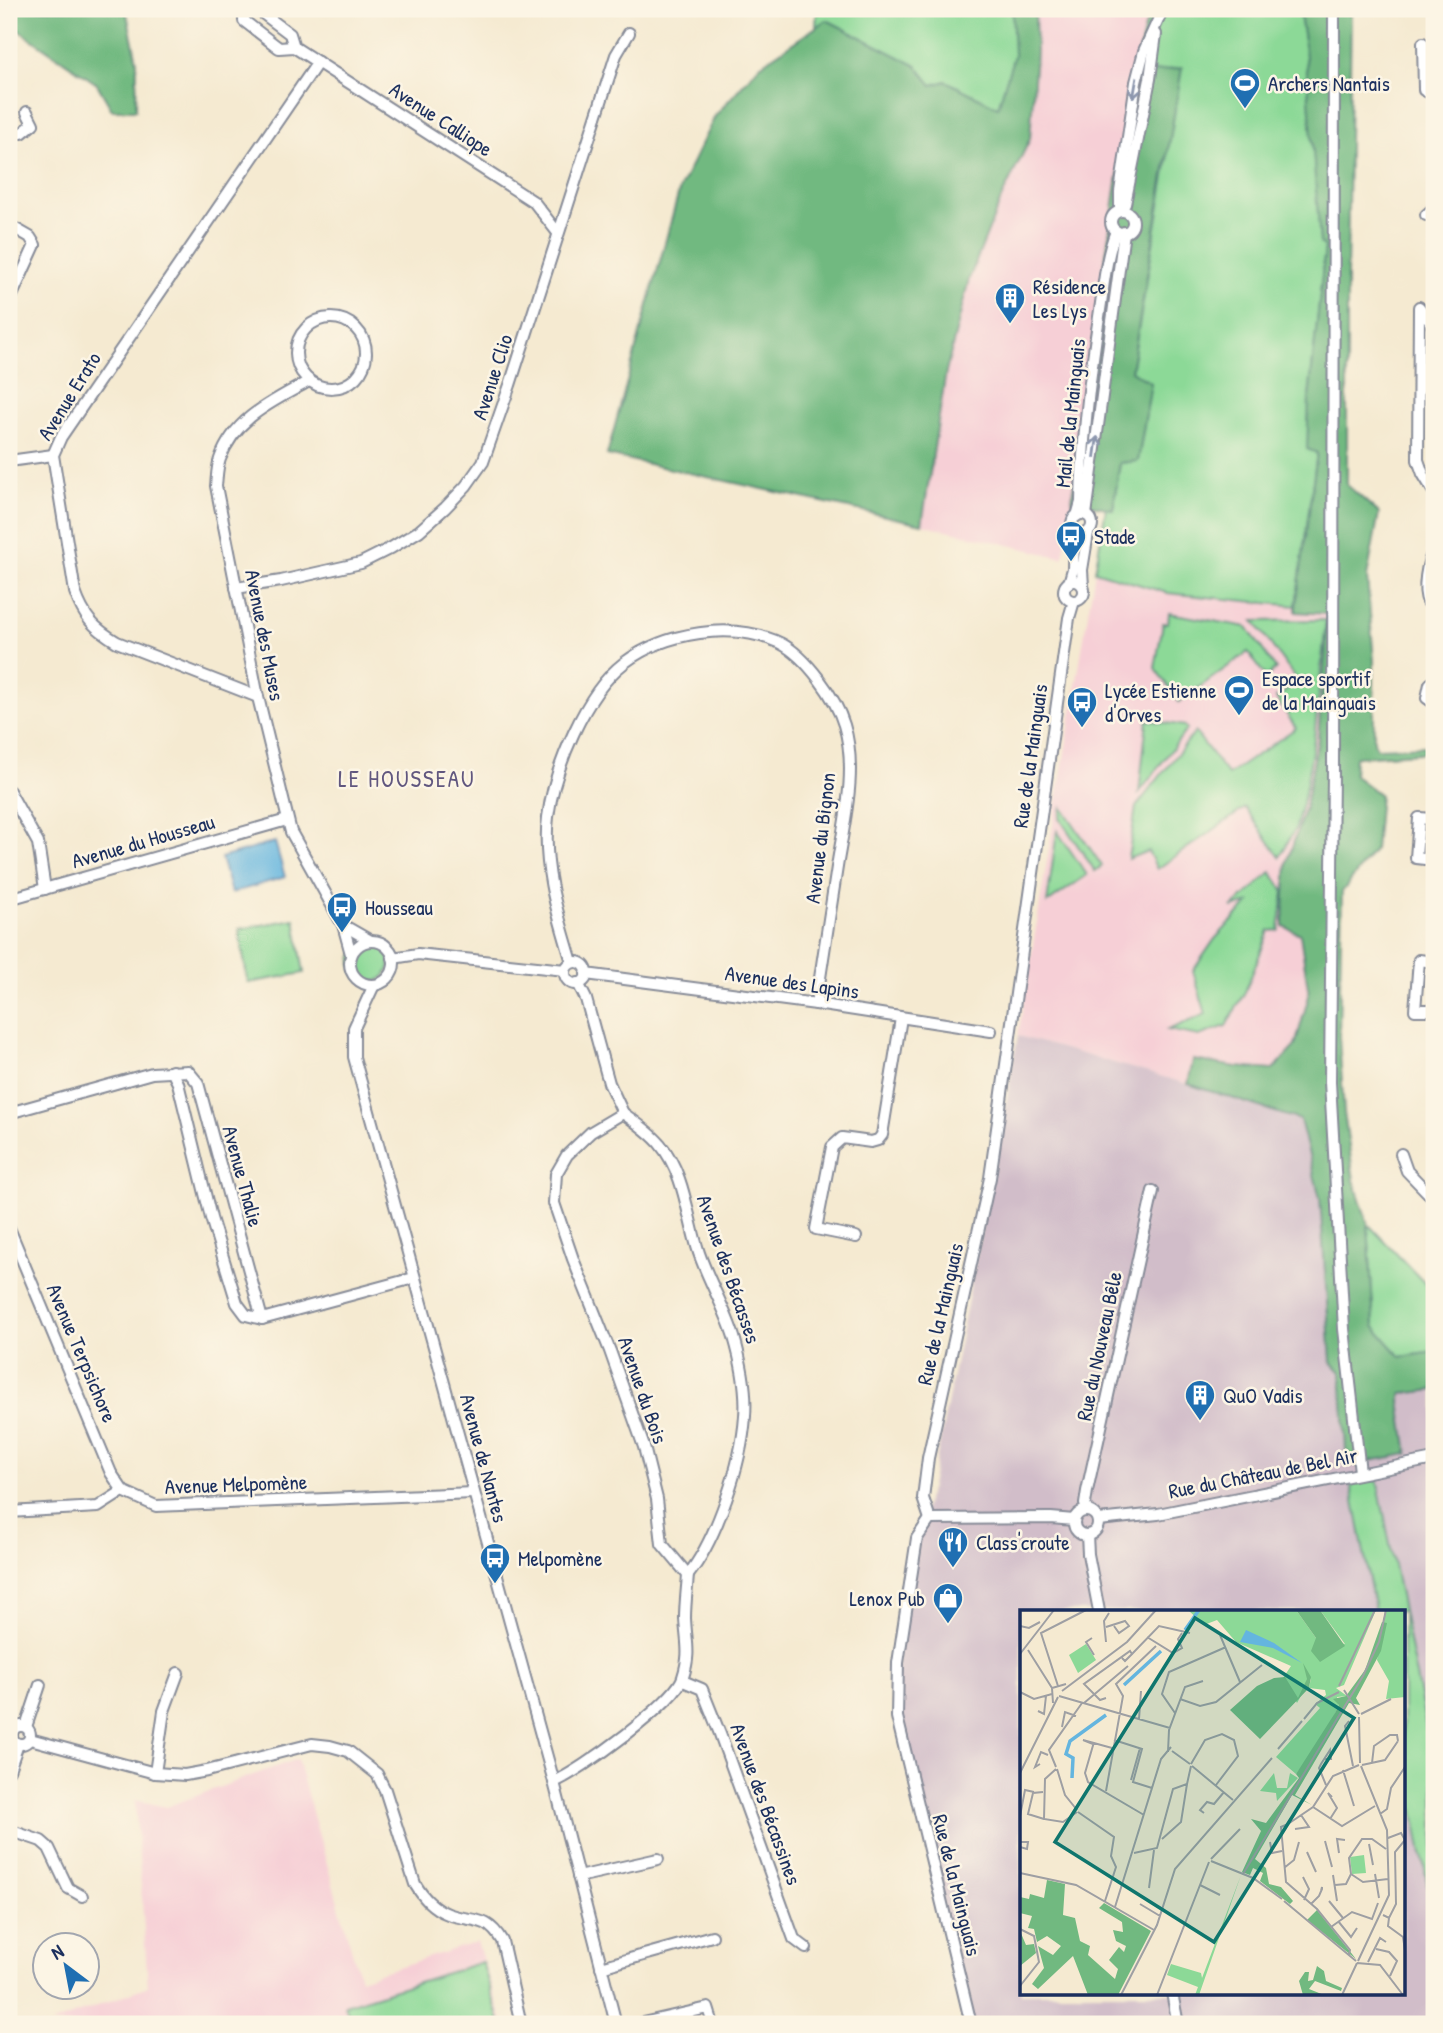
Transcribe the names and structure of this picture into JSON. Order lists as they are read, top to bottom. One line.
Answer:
{"streets":{"street":["Avenue Calliope","Avenue Clio","Avenue Erato","Mail de la Mainguais","Avenue des Muses","Rue de la Mainguais","Avenue du Bignon","Avenue du Housseau","Avenue des Lapins","Avenue Thalie","Avenue des Bécasses","Rue du Nouveau Bêle","Avenue Terpsichore","Avenue du Bois","Avenue de Nantes","Rue du Château de Bel Air","Avenue Melpomène","Avenue des Bécassines"]},"crossings":[["Avenue Calliope","Avenue Clio"],["Avenue Calliope","Avenue Erato"],["Avenue Clio","Avenue des Muses"],["Avenue Erato","Avenue des Muses"],["Avenue des Muses","Avenue du Housseau"],["Avenue des Muses","Avenue de Nantes"],["Avenue du Bignon","Avenue des Lapins"],["Avenue des Bécasses","Avenue du Bois"],["Rue du Nouveau Bêle","Rue du Château de Bel Air"],["Avenue Terpsichore","Avenue Melpomène"],["Avenue de Nantes","Avenue Melpomène"]],"districts":["LE HOUSSEAU"],"places":{"sports":["Archers Nantais","Espace sportif de la Mainguais"],"building":["Résidence Les Lys","QuO Vadis"],"bus stop":["Stade","Lycée Estienne d'Orves","Housseau","Melpomène"],"restaurant":["Class'croute"],"shop":["Lenox Pub"]},"north":"top left"}
